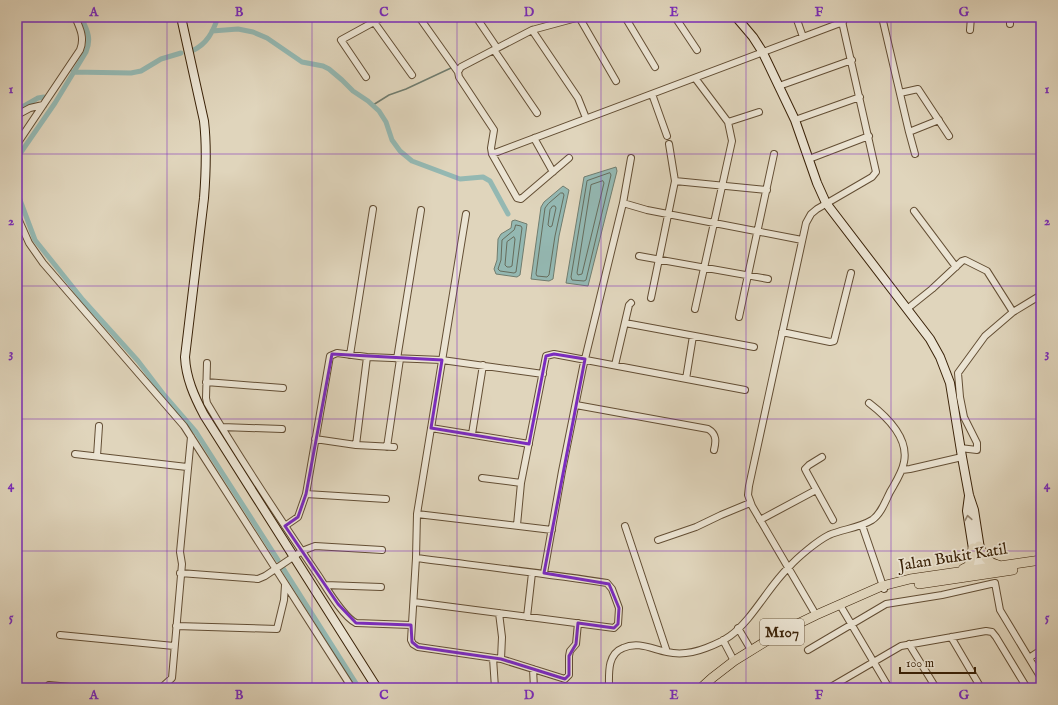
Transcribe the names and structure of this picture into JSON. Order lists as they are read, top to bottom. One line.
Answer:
{"streets":{"main road":["Jalan Bukit Katil","M107"]},"scale_bar":"100 m","grid":{"columns":["A","B","C","D","E","F","G"],"rows":["1","2","3","4","5"]}}
